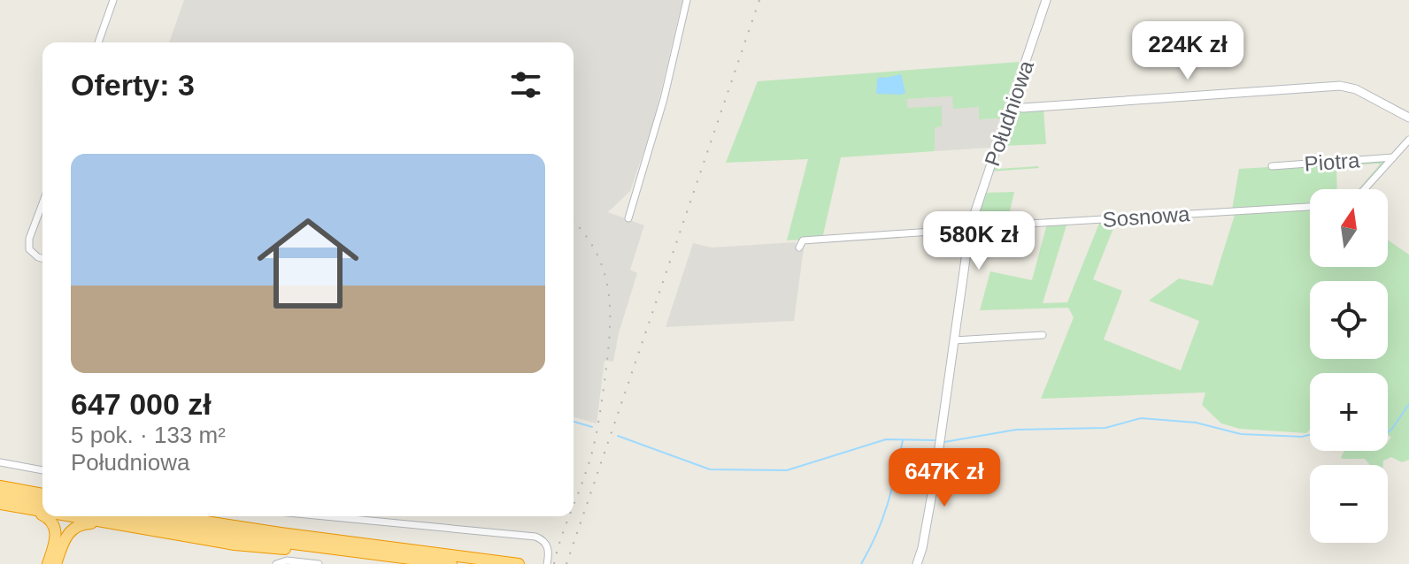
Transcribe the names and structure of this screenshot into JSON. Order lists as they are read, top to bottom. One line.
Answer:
{"streets":{"street":["Południowa","Piotra","Sosnowa"]},"crossings":[["Południowa","Sosnowa"]],"north":"top","page":{"price":["224K zł","580K zł","647K zł"],"heading":"Oferty: 3","list":[{"name":"647 000 zł","note":"5 pok. · 133 m² · Południowa"}],"map_buttons":["+","−"]}}
